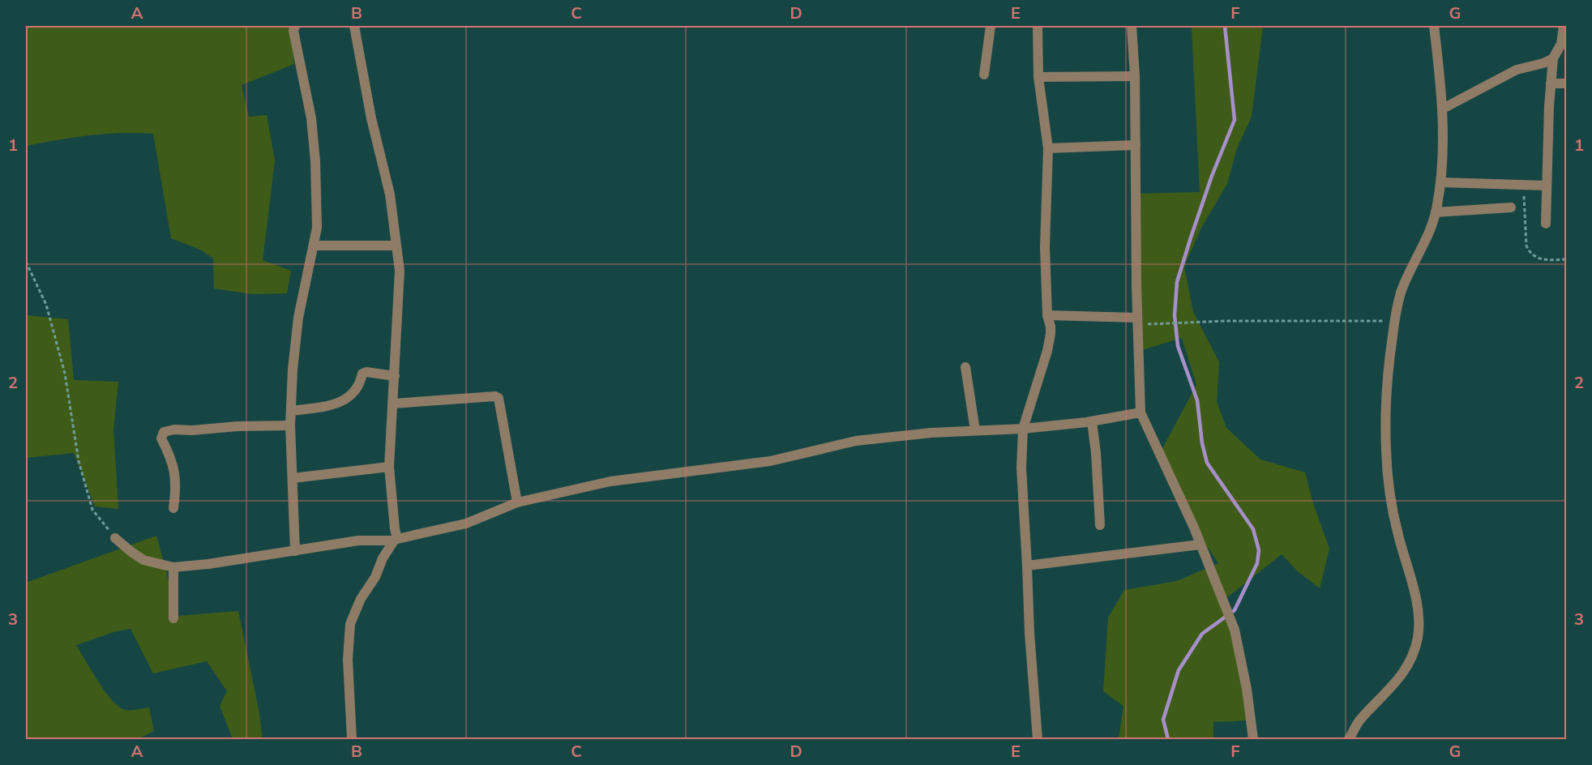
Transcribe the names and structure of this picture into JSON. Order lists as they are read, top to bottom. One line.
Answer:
{"grid":{"columns":["A","B","C","D","E","F","G"],"rows":["1","2","3"]}}
